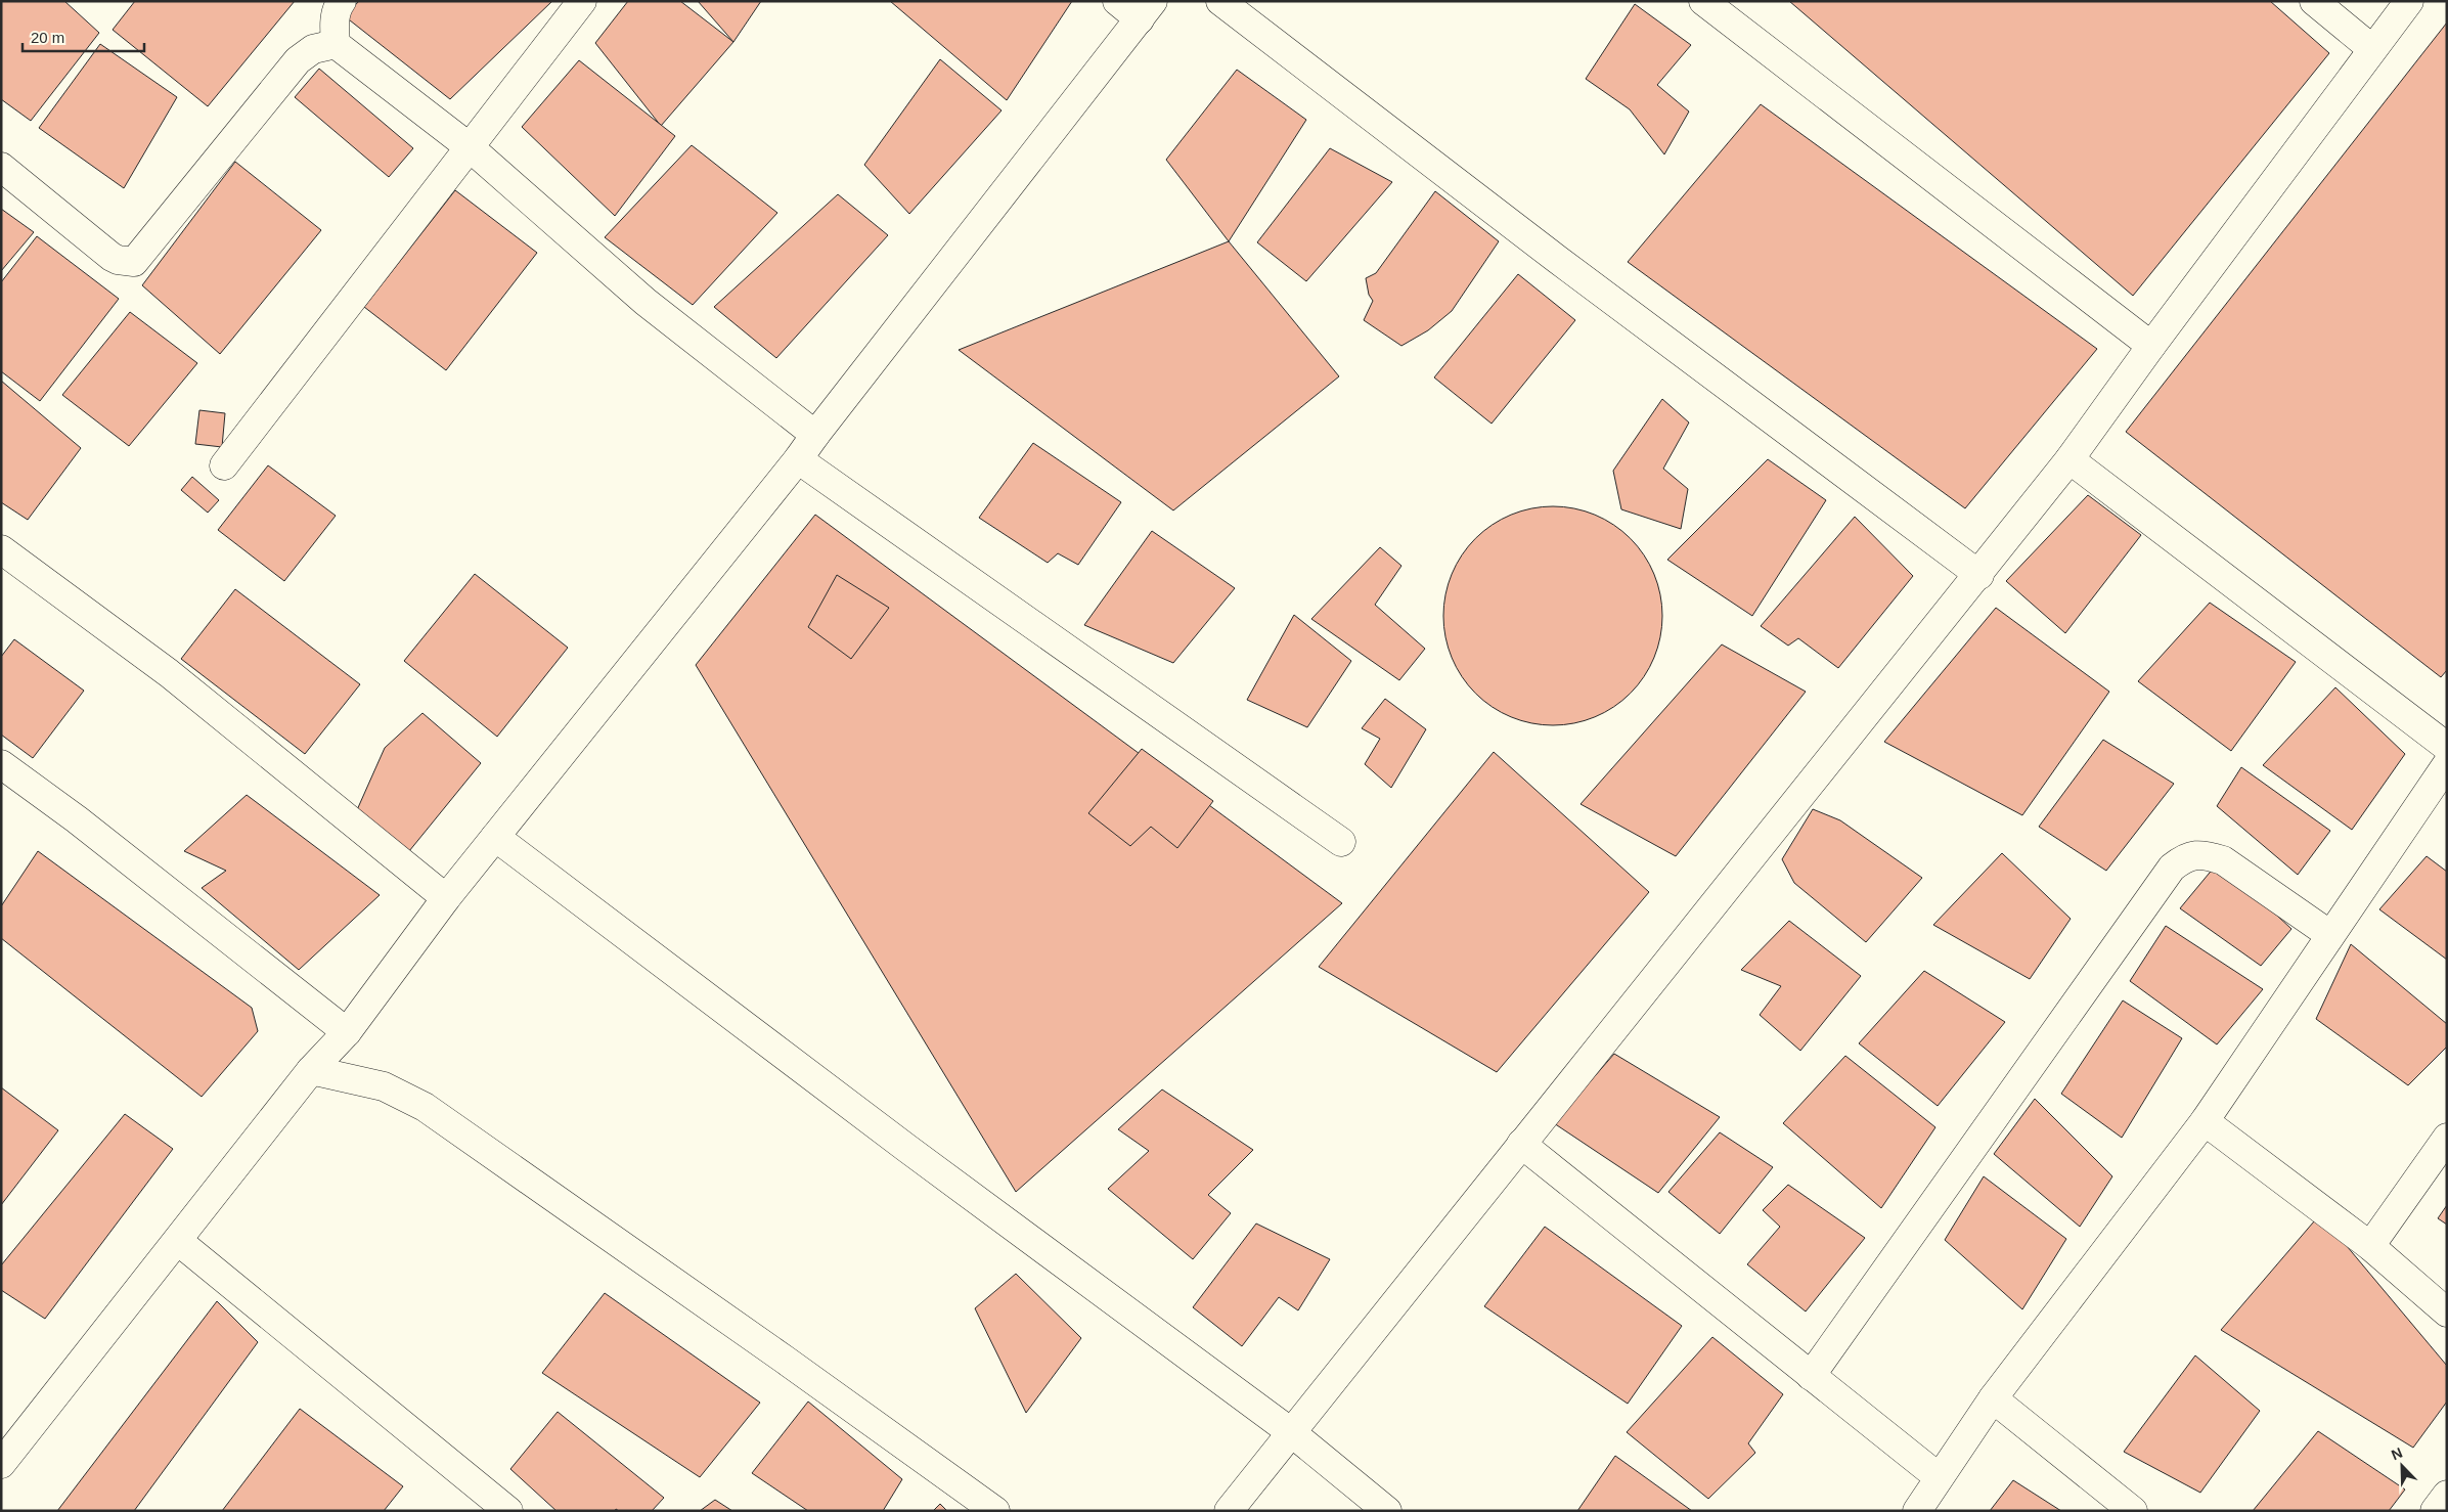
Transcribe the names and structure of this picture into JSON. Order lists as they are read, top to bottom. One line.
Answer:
{"scale_bar":"20 m","north":"top left"}
